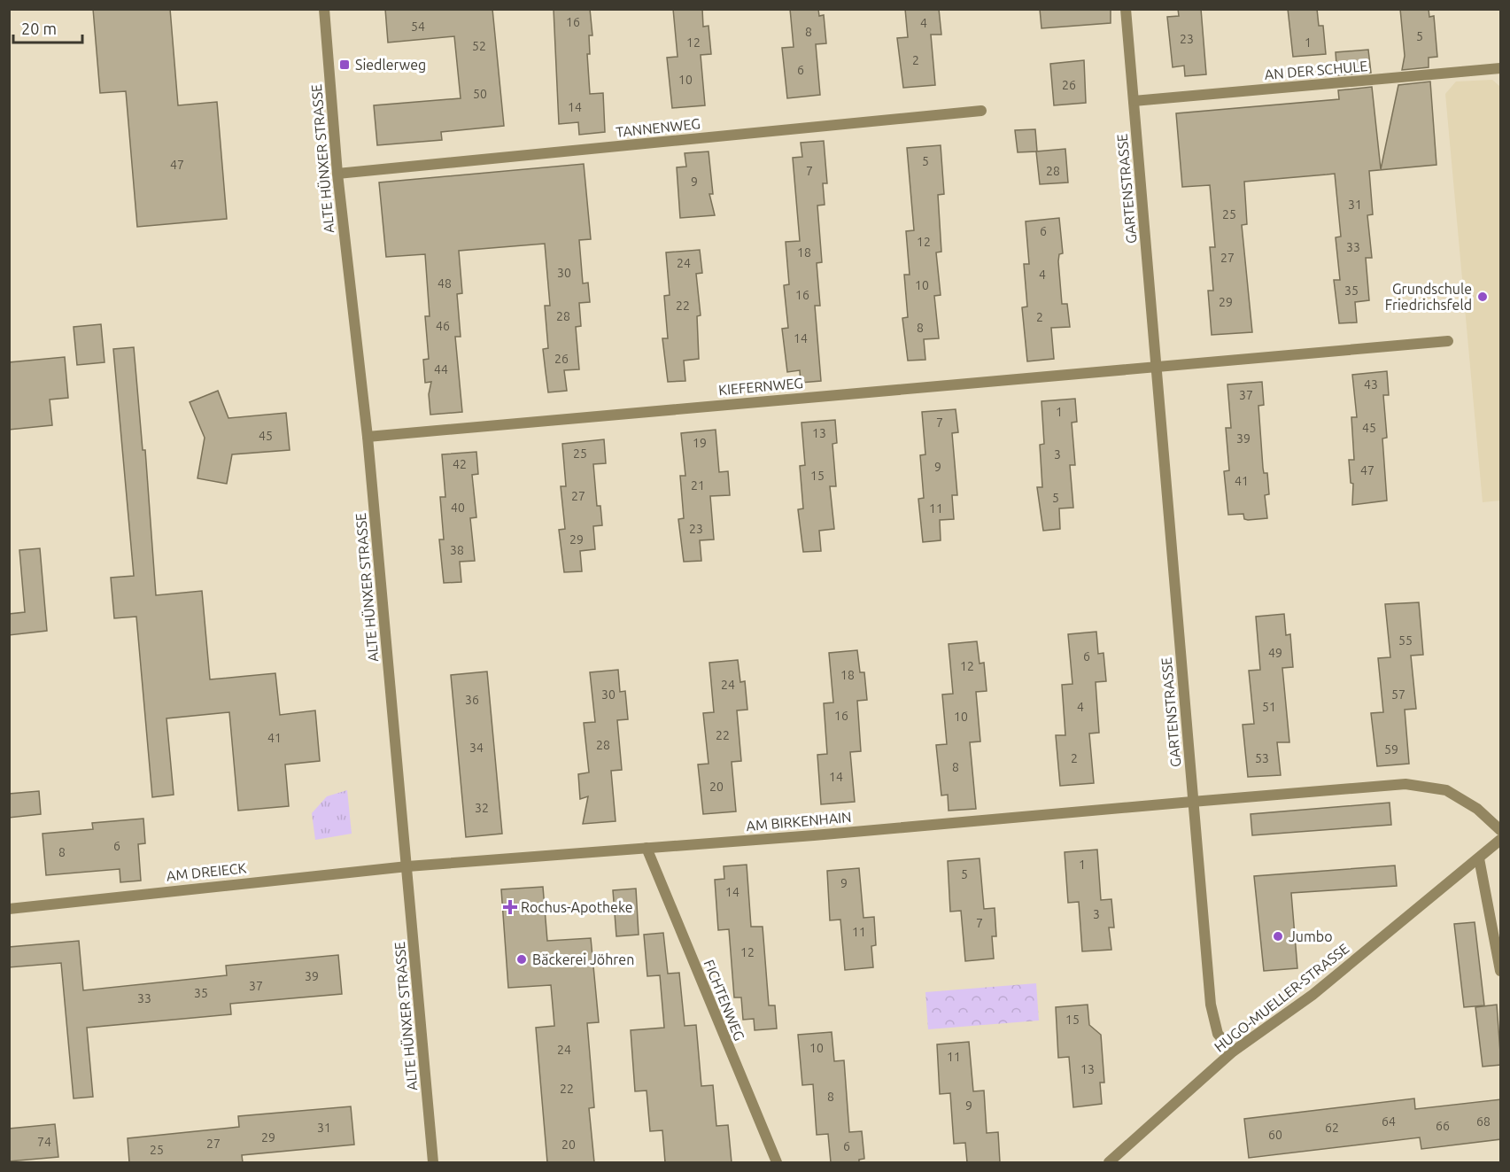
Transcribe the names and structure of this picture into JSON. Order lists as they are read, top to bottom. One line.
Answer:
{"streets":{"street":["AN DER SCHULE","TANNENWEG","ALTE HÜNXER STRASSE","GARTENSTRASSE","KIEFERNWEG","AM BIRKENHAIN","AM DREIECK","HUGO-MUELLER-STRASSE","FICHTENWEG"]},"crossings":[["AN DER SCHULE","GARTENSTRASSE"],["TANNENWEG","ALTE HÜNXER STRASSE"],["ALTE HÜNXER STRASSE","KIEFERNWEG"],["ALTE HÜNXER STRASSE","AM BIRKENHAIN"],["ALTE HÜNXER STRASSE","AM DREIECK"],["GARTENSTRASSE","KIEFERNWEG"],["GARTENSTRASSE","AM BIRKENHAIN"],["GARTENSTRASSE","HUGO-MUELLER-STRASSE"],["AM BIRKENHAIN","AM DREIECK"],["AM BIRKENHAIN","FICHTENWEG"]],"places":{"transit":["Siedlerweg"],"other":["Grundschule Friedrichsfeld","Jumbo","Bäckerei Jöhren"],"health":["Rochus-Apotheke"]},"house_numbers":["16","4","54","8","5","23","12","1","52","2","6","10","26","50","14","5","47","7","28","9","31","25","6","12","33","18","27","24","30","4","48","10","35","16","29","22","28","2","46","8","14","26","44","43","37","1","7","45","13","45","39","19","25","3","42","9","47","15","41","21","27","5","40","11","23","29","38","55","49","6","12","18","24","30","57","36","4","51","16","10","22","41","28","34","59","2","53","8","14","20","32","6","8","1","5","9","14","3","7","11","12","39","37","35","33","15","10","24","11","13","22","8","9","64","68","66","31","62","60","29","74","27","20","6","25"],"scale_bar":"20 m"}
